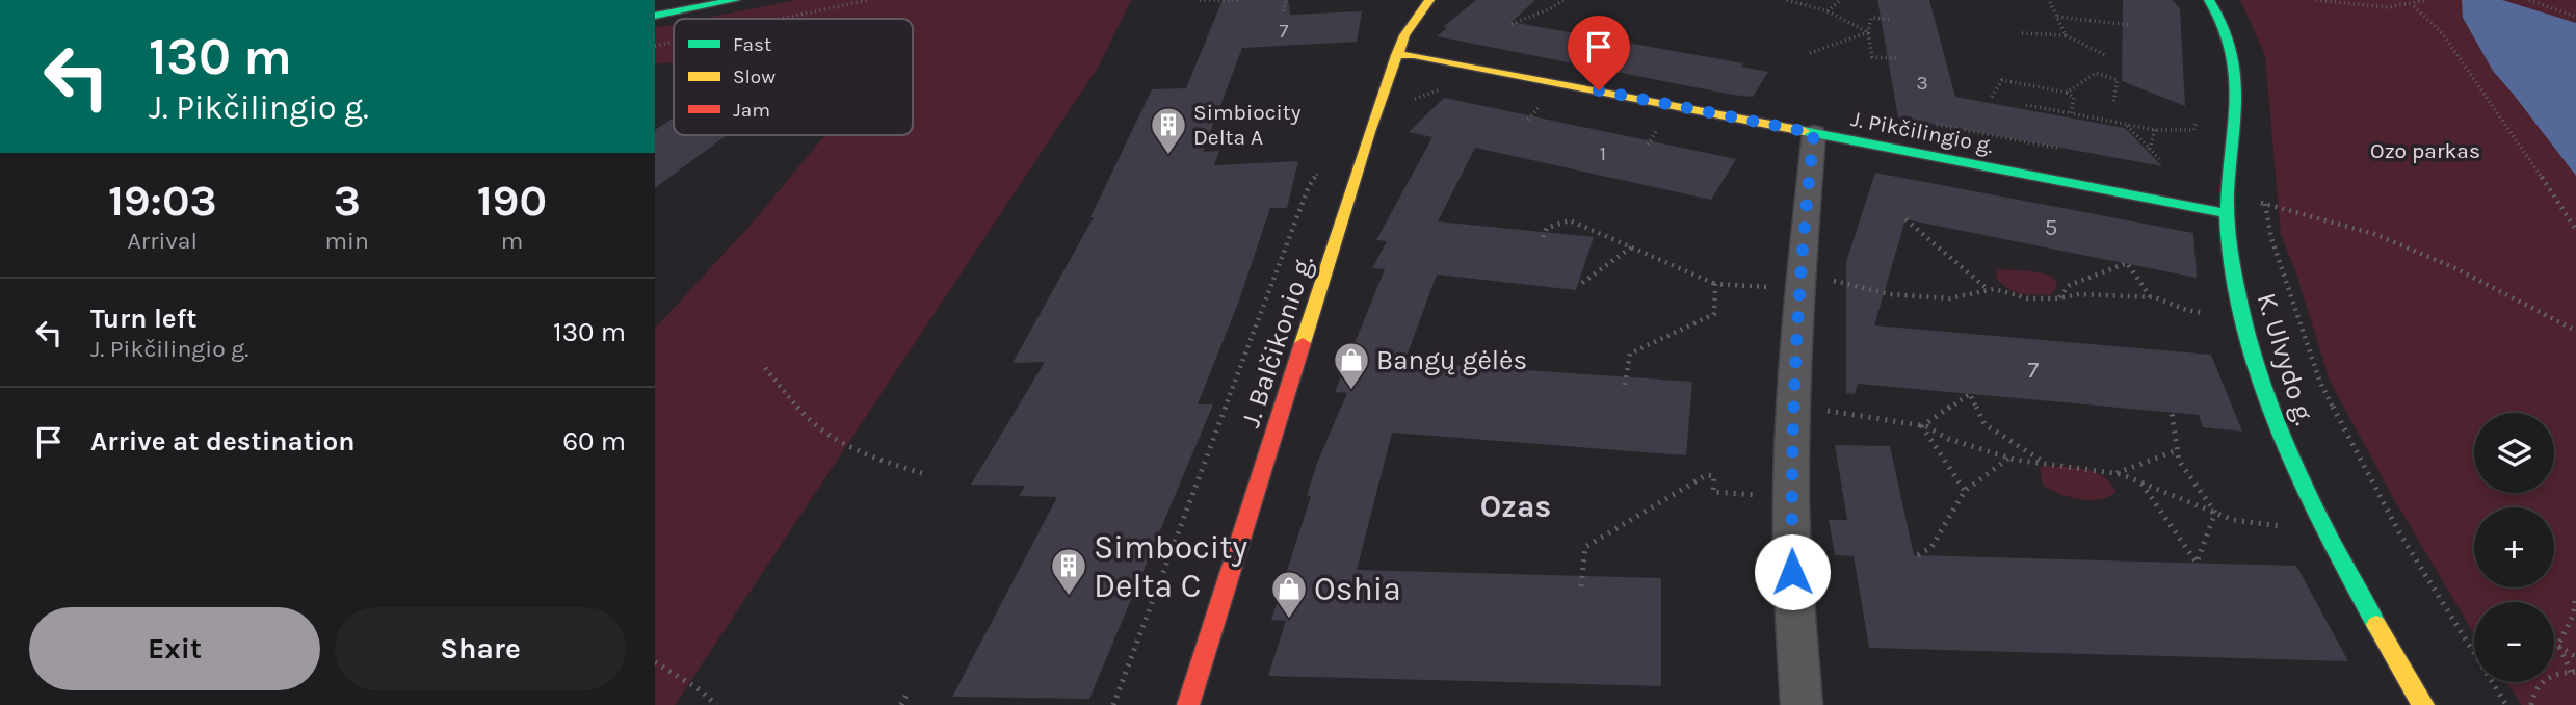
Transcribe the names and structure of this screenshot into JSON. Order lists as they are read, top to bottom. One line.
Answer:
{"streets":{"street":["J. Pikčilingio g.","J. Balčikonio g.","K. Ulvydo g."]},"crossings":[["J. Pikčilingio g.","J. Balčikonio g."],["J. Pikčilingio g.","K. Ulvydo g."]],"districts":["Ozas"],"parks":["Ozo parkas"],"places":{"building":["Simbiocity Delta A","Simbocity Delta C"],"shop":["Bangų gėlės","Oshia"]},"house_numbers":["7","3","1","5","7"],"legend":["Fast","Slow","Jam"],"page":{"turn":["130 m","J. Pikčilingio g."],"eta":["19:03","Arrival","3","min","190","m"],"list":[{"name":"Turn left","note":"J. Pikčilingio g.","value":"130 m"},{"name":"Arrive at destination","value":"60 m"}],"map_buttons":["+","−"],"buttons":["Exit","Share"]}}
